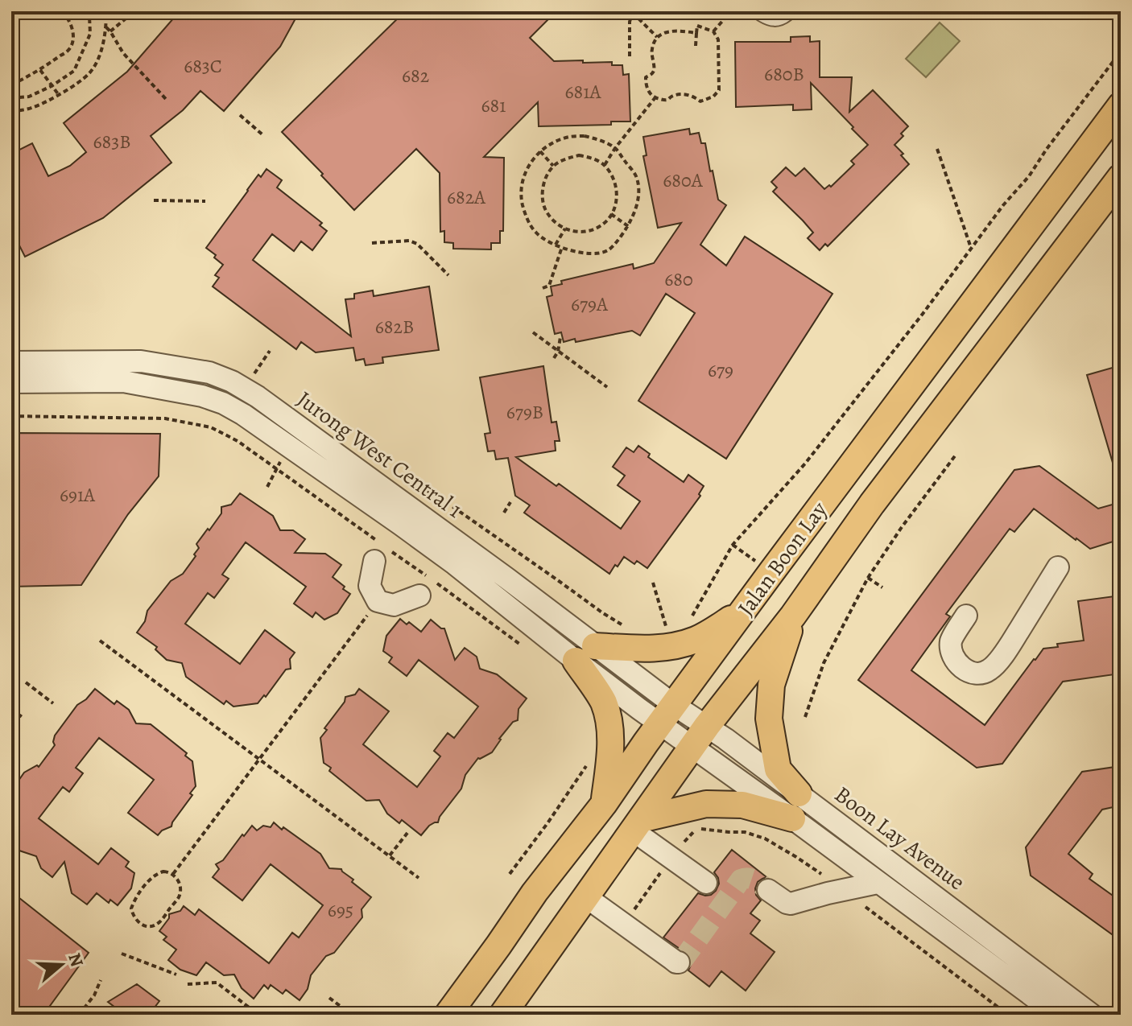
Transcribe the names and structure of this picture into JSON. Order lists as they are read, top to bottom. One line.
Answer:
{"streets":{"main road":["Jalan Boon Lay"],"street":["Jurong West Central 1","Boon Lay Avenue"]},"crossings":[["Jurong West Central 1","Jalan Boon Lay"],["Jurong West Central 1","Boon Lay Avenue"],["Jalan Boon Lay","Boon Lay Avenue"]],"house_numbers":["683C","680B","682","681A","681","683B","680A","682A","680","679A","682B","679","679B","691A","695"],"north":"right"}
